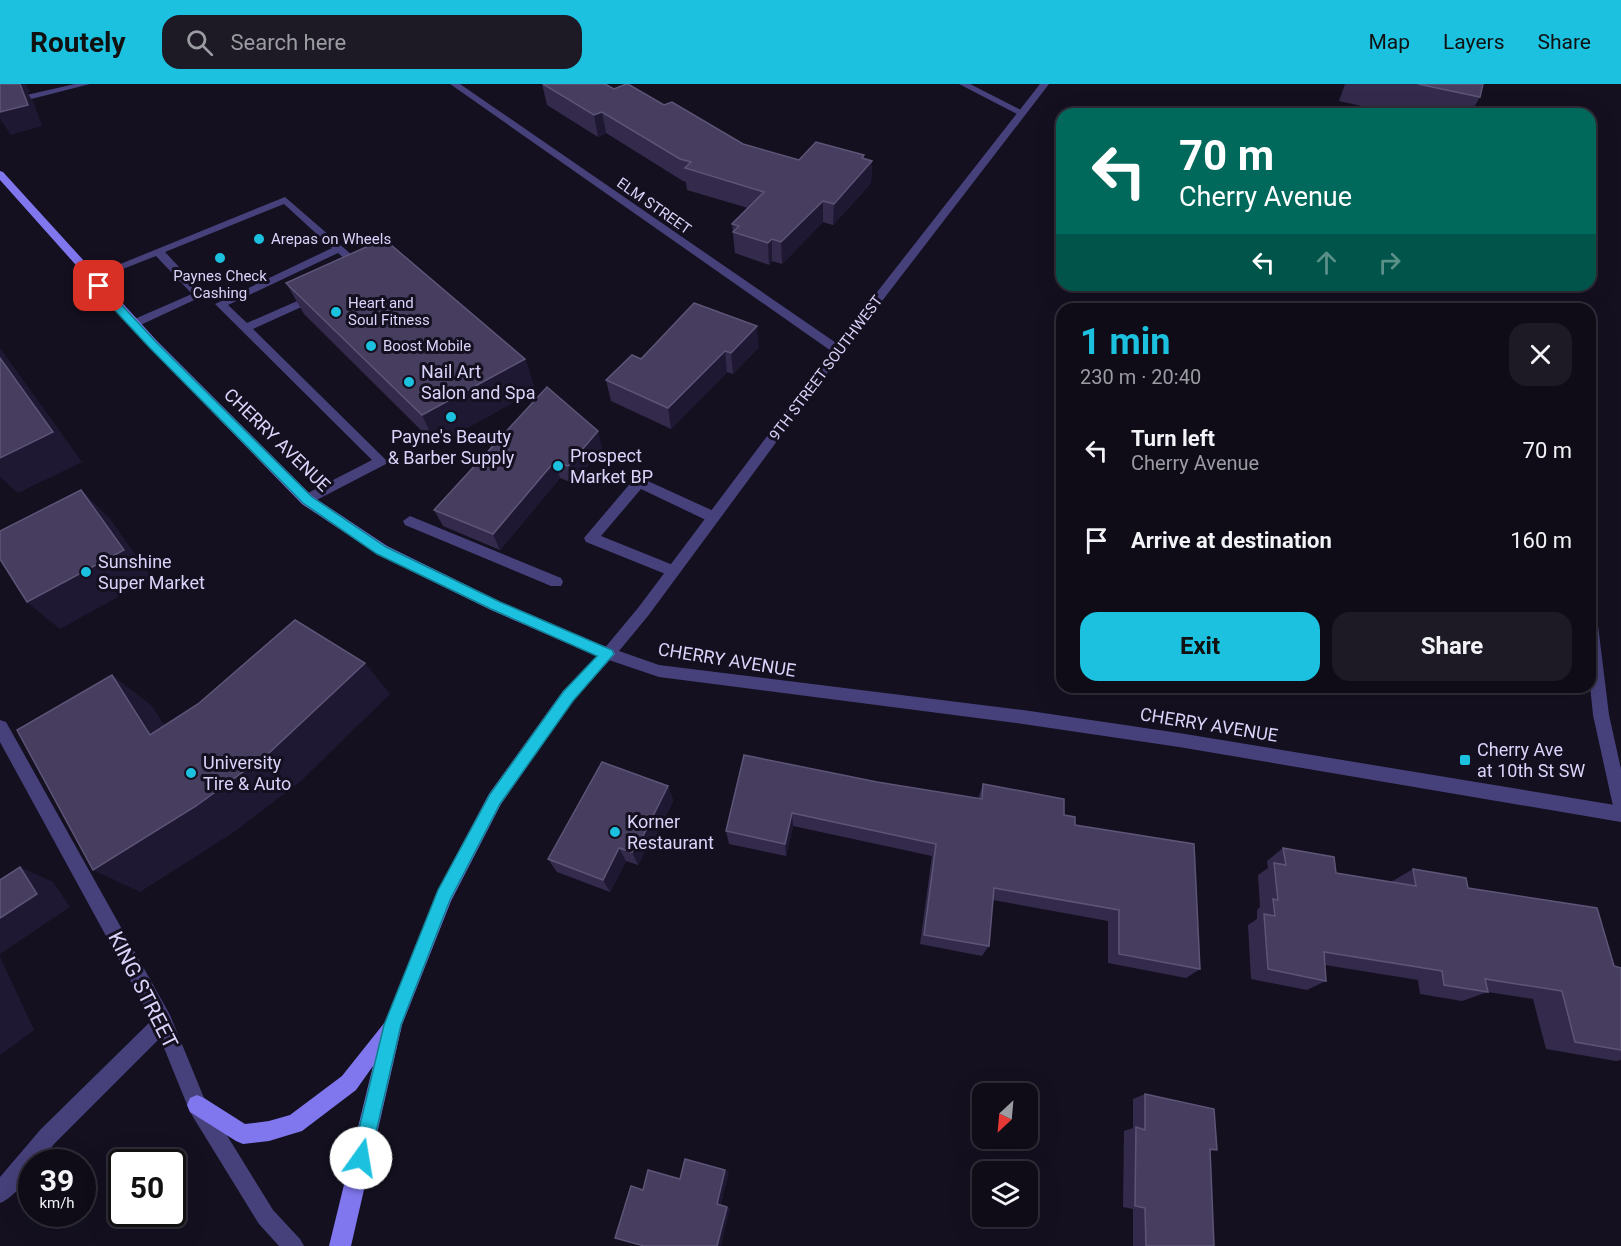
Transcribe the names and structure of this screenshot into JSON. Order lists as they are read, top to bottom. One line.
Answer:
{"streets":{"main road":["CHERRY AVENUE"],"street":["ELM STREET","9TH STREET SOUTHWEST","KING STREET"]},"crossings":[["ELM STREET","9TH STREET SOUTHWEST"],["9TH STREET SOUTHWEST","CHERRY AVENUE"]],"places":{"other":["Arepas on Wheels","Paynes Check Cashing","Heart and Soul Fitness","Boost Mobile","Nail Art Salon and Spa","Payne's Beauty & Barber Supply","Prospect Market BP","Sunshine Super Market","University Tire & Auto","Korner Restaurant"],"transit":["Cherry Ave at 10th St SW"]},"north":"bottom left","page":{"header":"Routely","search":"Search here","nav":["Map","Layers","Share"],"turn":["70 m","Cherry Avenue"],"heading":["1 min","230 m · 20:40"],"list":[{"name":"Turn left","note":"Cherry Avenue","value":"70 m"},{"name":"Arrive at destination","value":"160 m"}],"buttons":["Exit","Share"],"speed":"39 km/h","limit":"50"}}
